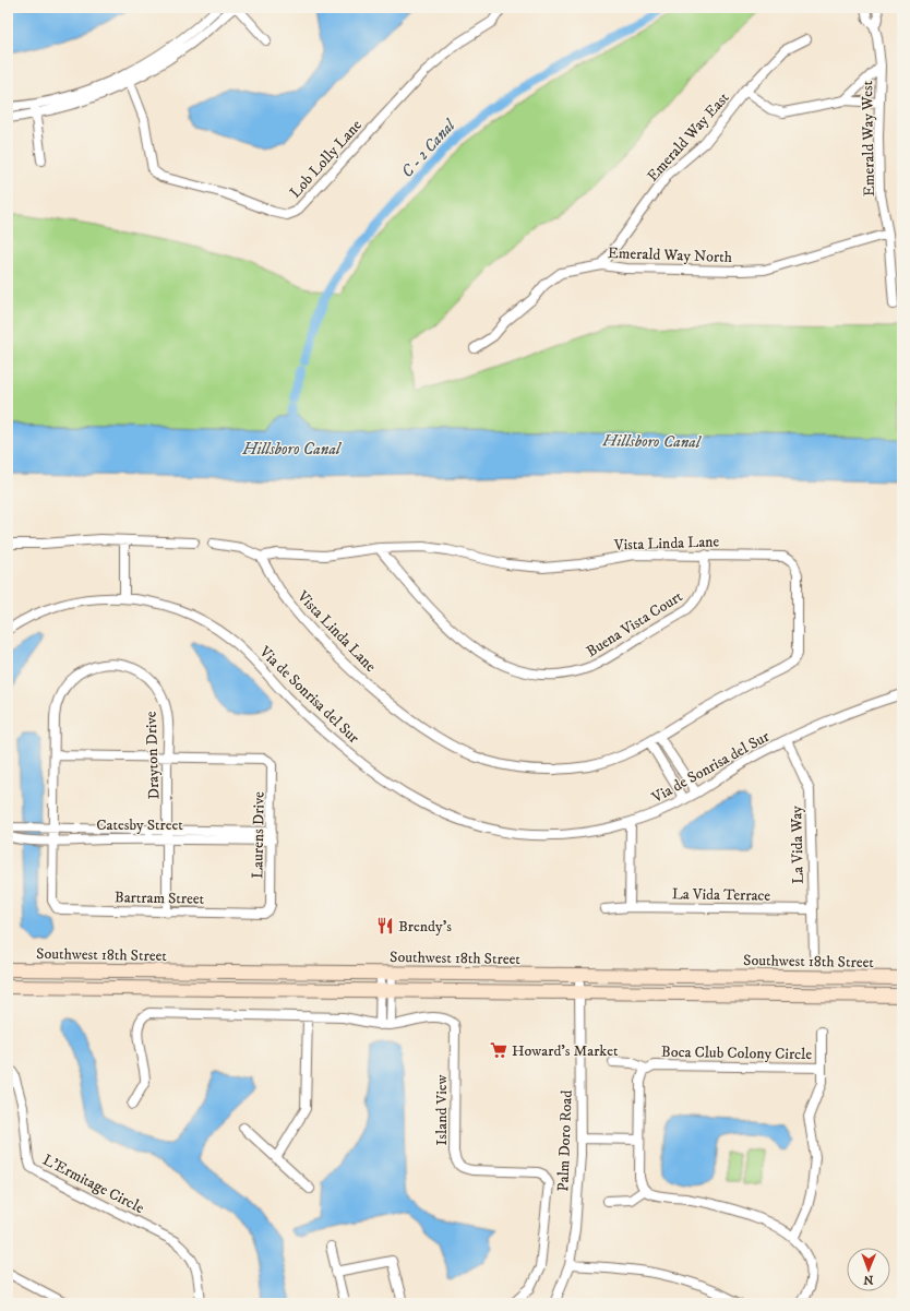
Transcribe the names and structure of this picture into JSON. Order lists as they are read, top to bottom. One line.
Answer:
{"streets":{"main road":["Southwest 18th Street"],"street":["Emerald Way East","Emerald Way West","Lob Lolly Lane","Emerald Way North","Vista Linda Lane","Buena Vista Court","Via de Sonrisa del Sur","Drayton Drive","Catesby Street","Laurens Drive","La Vida Way","La Vida Terrace","Bartram Street","Boca Club Colony Circle","Island View","Palm Doro Road","L'Ermitage Circle"]},"crossings":[["Emerald Way East","Emerald Way North"],["Emerald Way West","Emerald Way North"],["Vista Linda Lane","Buena Vista Court"],["Via de Sonrisa del Sur","La Vida Way"],["Drayton Drive","Catesby Street"],["Drayton Drive","Laurens Drive"],["Drayton Drive","Bartram Street"],["Catesby Street","Laurens Drive"],["Laurens Drive","Bartram Street"],["La Vida Way","La Vida Terrace"],["Southwest 18th Street","Palm Doro Road"]],"water":["C - 2 Canal","Hillsboro Canal"],"places":{"restaurant":["Brendy's"],"supermarket":["Howard's Market"]},"north":"bottom"}
